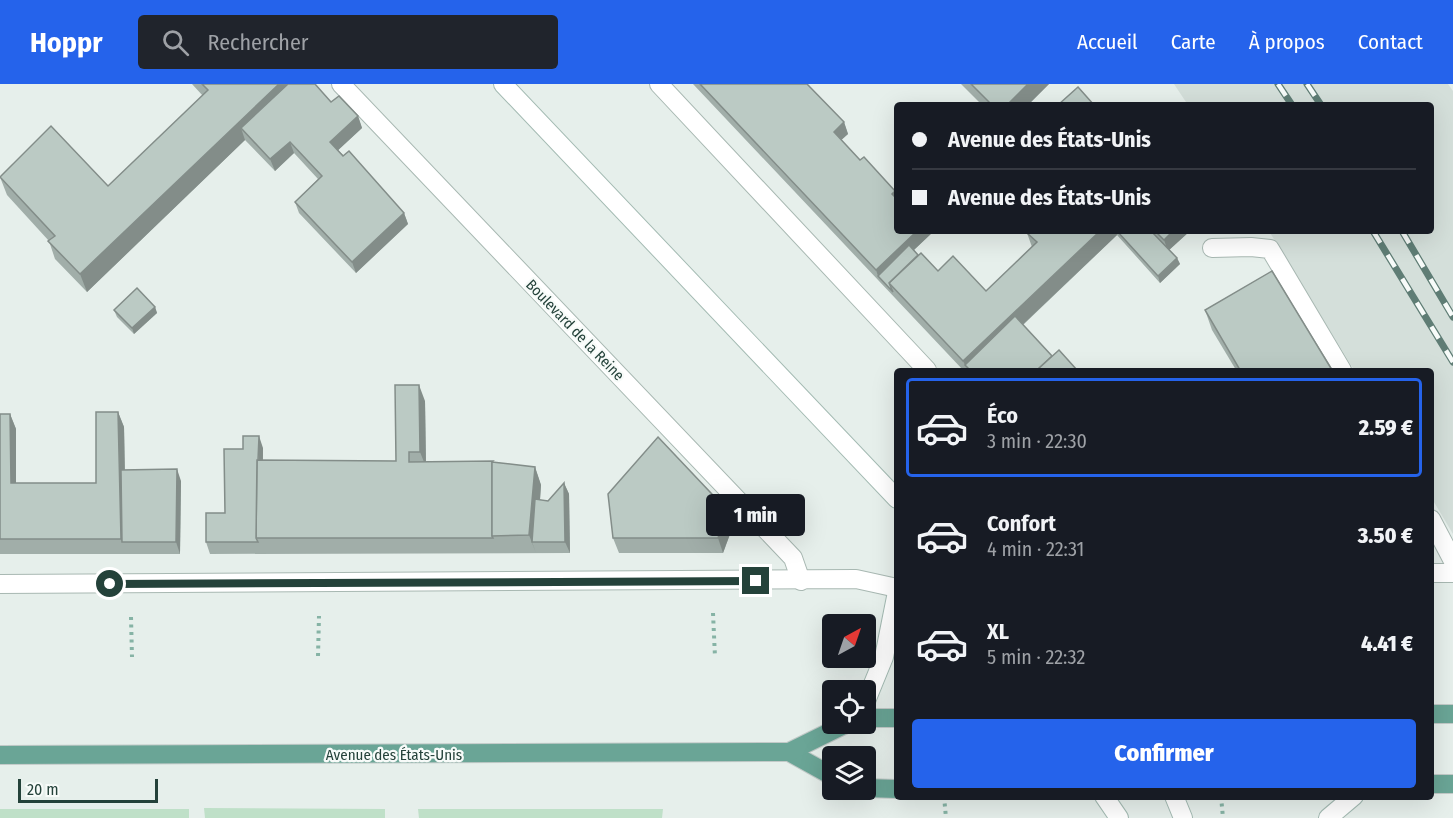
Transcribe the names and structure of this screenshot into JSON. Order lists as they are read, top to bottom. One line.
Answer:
{"streets":{"main road":["Avenue des États-Unis"],"street":["Boulevard de la Reine"]},"scale_bar":"20 m","north":"top right","page":{"header":"Hoppr","search":"Rechercher","nav":["Accueil","Carte","À propos","Contact"],"banner":["Avenue des États-Unis","Avenue des États-Unis"],"list":[{"name":"Éco","note":"3 min · 22:30","value":"2.59 €"},{"name":"Confort","note":"4 min · 22:31","value":"3.50 €"},{"name":"XL","note":"5 min · 22:32","value":"4.41 €"}],"bubble":"1 min","buttons":"Confirmer","scale":"20 m"}}
